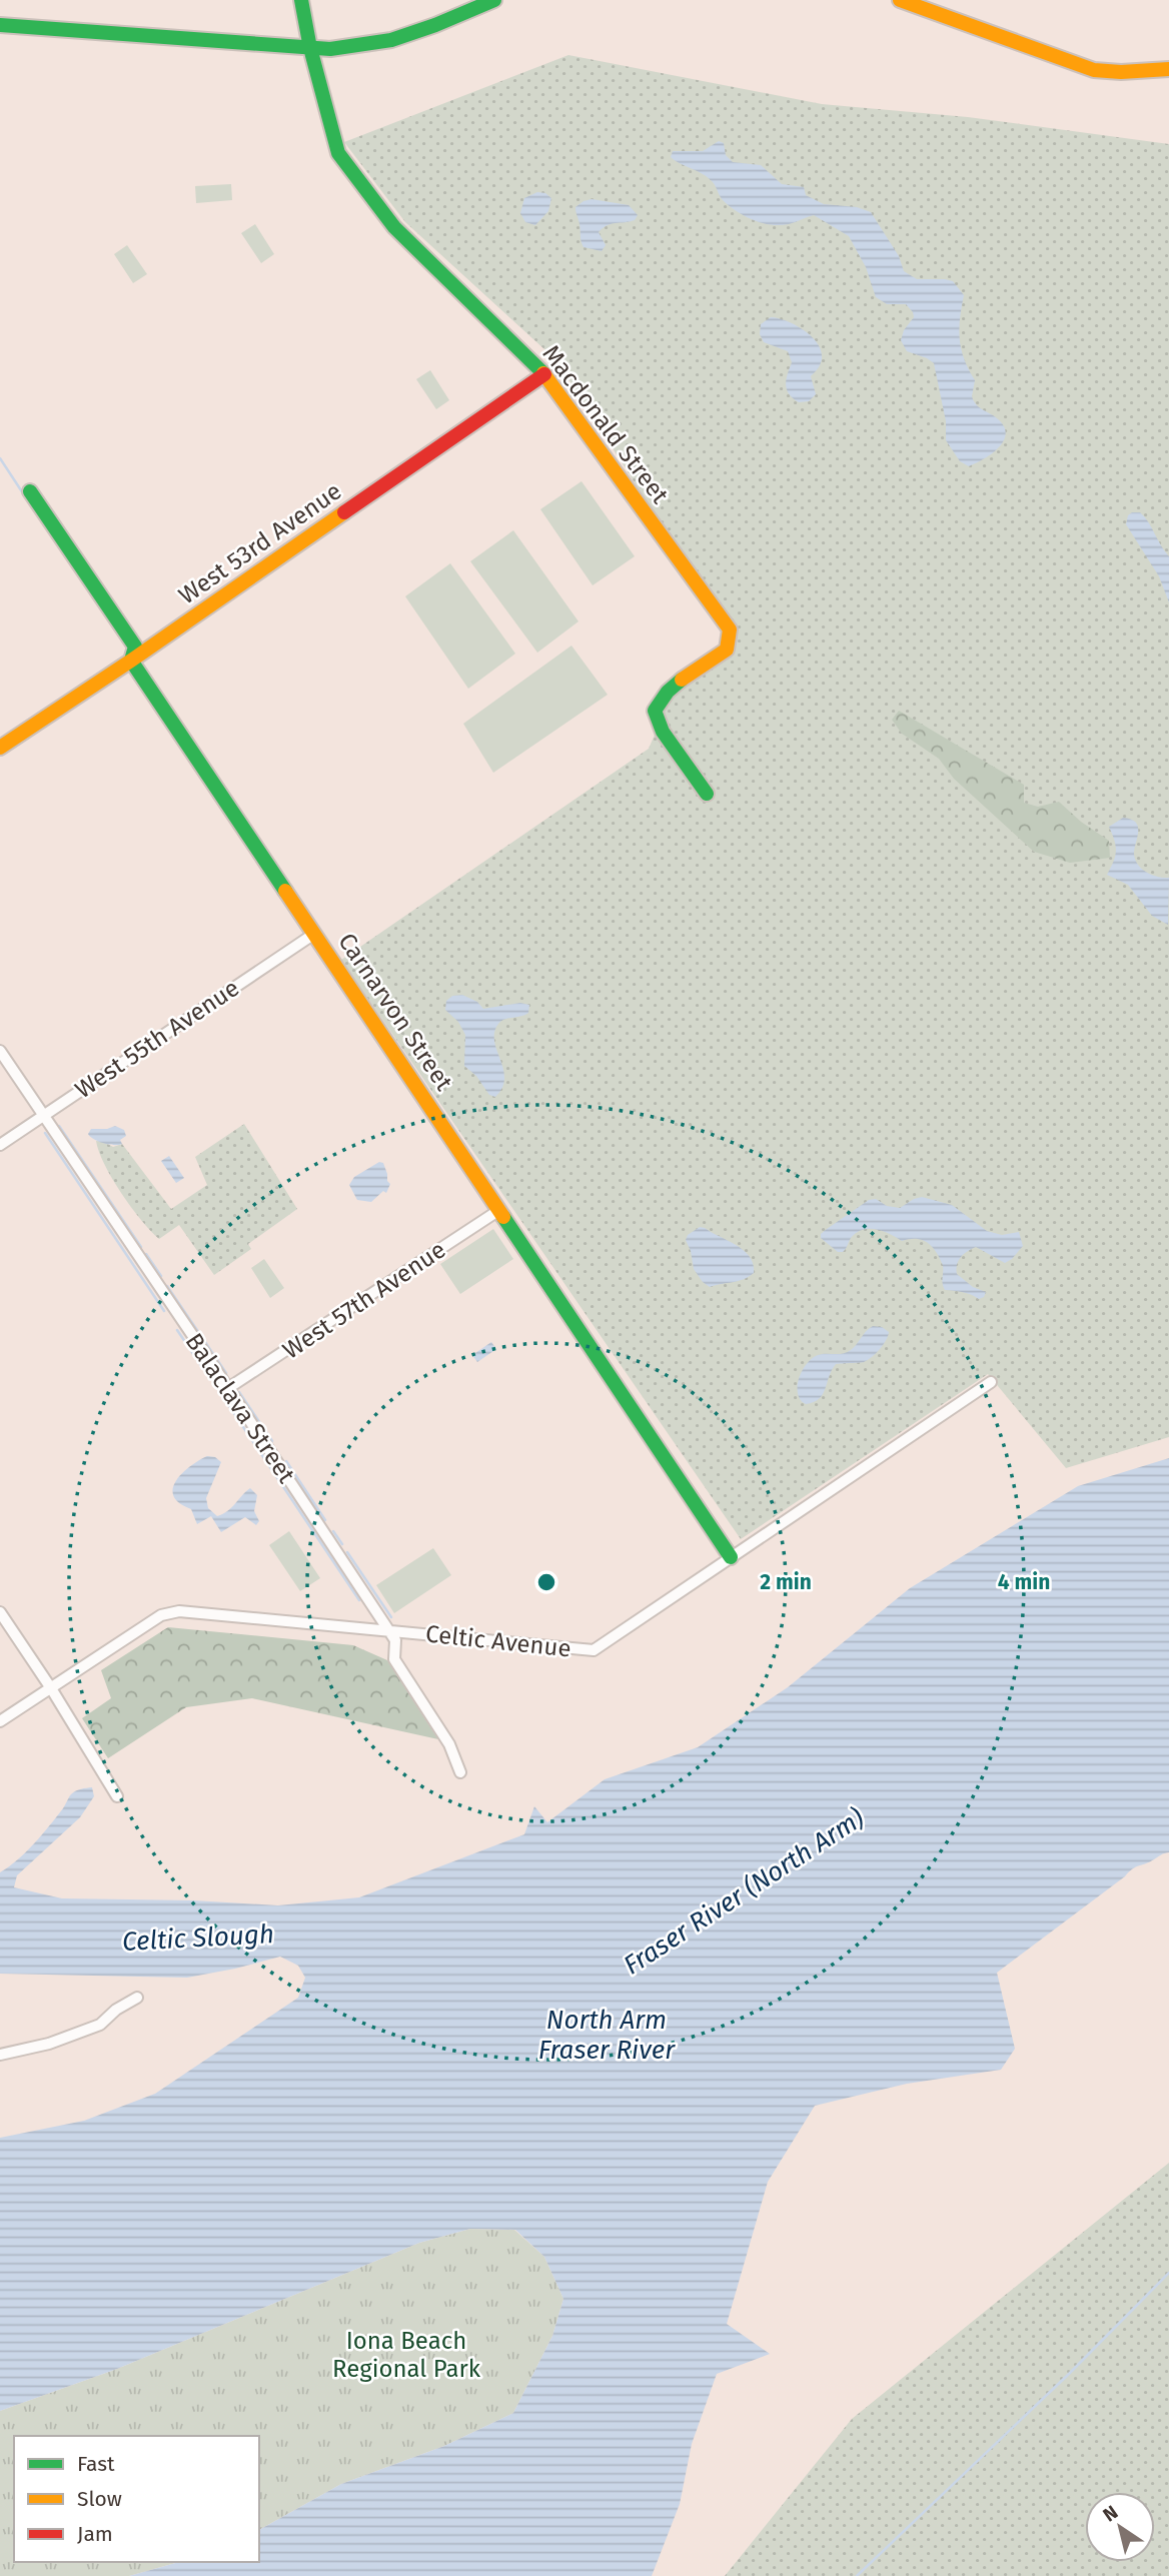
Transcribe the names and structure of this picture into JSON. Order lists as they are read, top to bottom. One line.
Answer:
{"streets":{"street":["Macdonald Street","West 53rd Avenue","Carnarvon Street","West 55th Avenue","West 57th Avenue","Balaclava Street","Celtic Avenue"]},"crossings":[["Macdonald Street","West 53rd Avenue"],["West 53rd Avenue","Carnarvon Street"],["Carnarvon Street","West 55th Avenue"],["Carnarvon Street","West 57th Avenue"],["Carnarvon Street","Celtic Avenue"],["West 55th Avenue","Balaclava Street"],["West 57th Avenue","Balaclava Street"],["Balaclava Street","Celtic Avenue"]],"water":["Fraser River (North Arm)","Celtic Slough","North Arm Fraser River"],"parks":["Iona Beach Regional Park"],"legend":["Fast","Slow","Jam"],"north":"top left","rings":["2 min","4 min"]}
